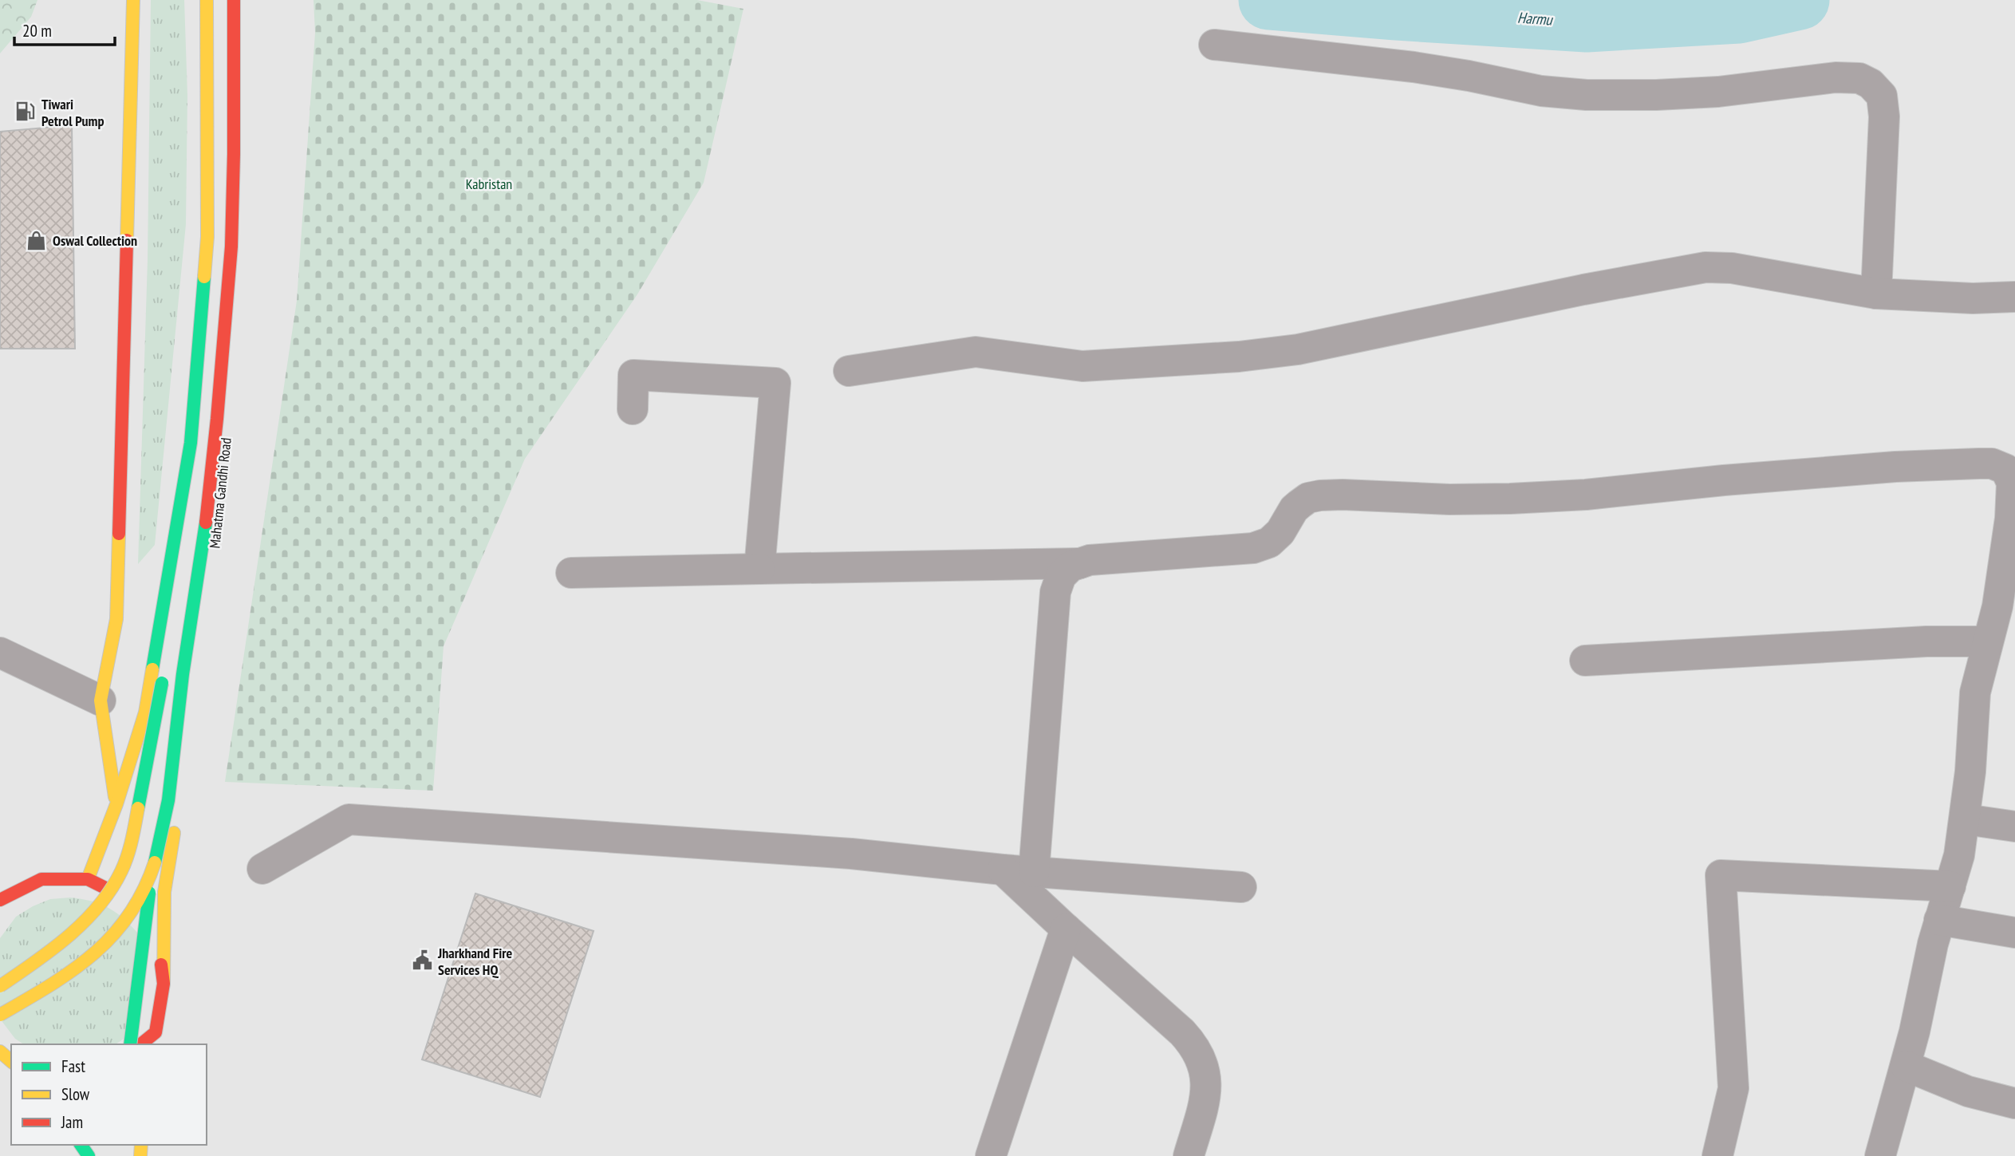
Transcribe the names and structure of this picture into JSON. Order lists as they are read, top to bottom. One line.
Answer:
{"streets":{"main road":["Mahatma Gandhi Road"]},"water":["Harmu"],"parks":["Kabristan"],"places":{"fuel station":["Tiwari Petrol Pump"],"shop":["Oswal Collection"],"public building":["Jharkhand Fire Services HQ"]},"legend":["Fast","Slow","Jam"],"scale_bar":"20 m"}
